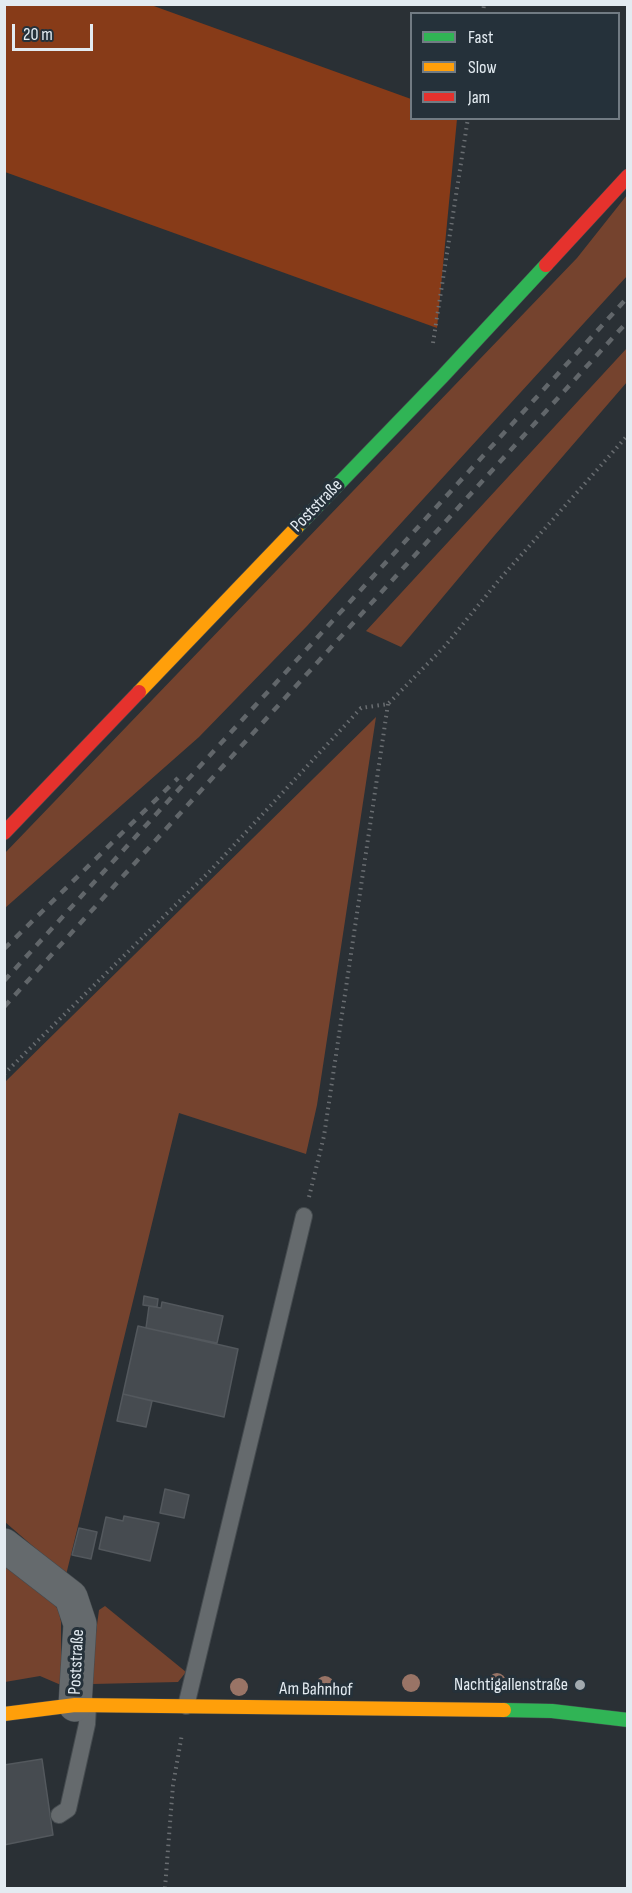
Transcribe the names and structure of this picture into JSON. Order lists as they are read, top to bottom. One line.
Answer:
{"streets":{"street":["Poststraße","Am Bahnhof"]},"crossings":[["Poststraße","Am Bahnhof"]],"places":["Nachtigallenstraße"],"legend":["Fast","Slow","Jam"],"scale_bar":"20 m"}
